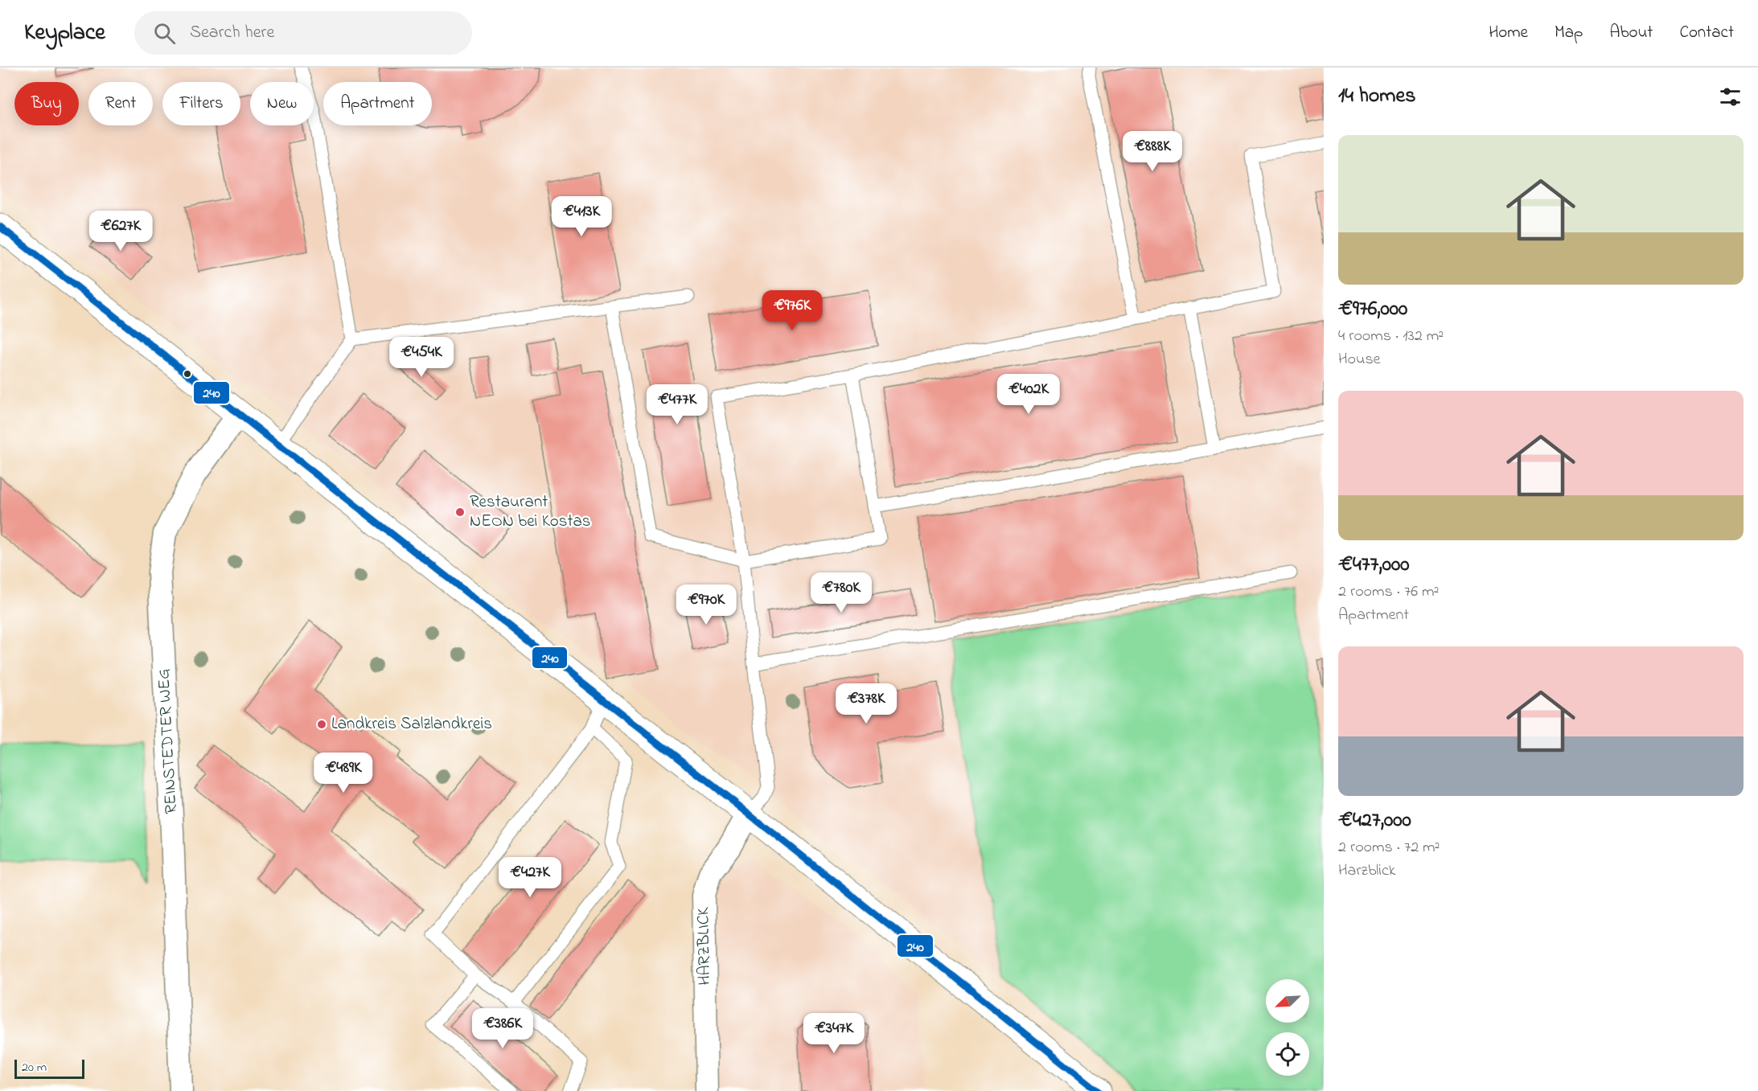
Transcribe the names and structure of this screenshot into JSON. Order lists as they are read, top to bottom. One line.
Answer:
{"streets":{"street":["REINSTEDTER WEG","HARZBLICK"]},"places":["Restaurant NEON bei Kostas","Landkreis Salzlandkreis"],"lines":["transit line 240"],"scale_bar":"20 m","north":"bottom left","page":{"header":"Keyplace","search":"Search here","nav":["Home","Map","About","Contact"],"heading":"14 homes","chip":["Buy","Rent","Filters","New","Apartment"],"list":[{"name":"€976,000","note":"4 rooms · 132 m² · House"},{"name":"€477,000","note":"2 rooms · 76 m² · Apartment"},{"name":"€427,000","note":"2 rooms · 72 m² · Harzblick"}],"price":["€888K","€413K","€627K","€976K","€454K","€402K","€477K","€780K","€970K","€378K","€489K","€427K","€386K","€347K"],"scale":"20 m"}}
